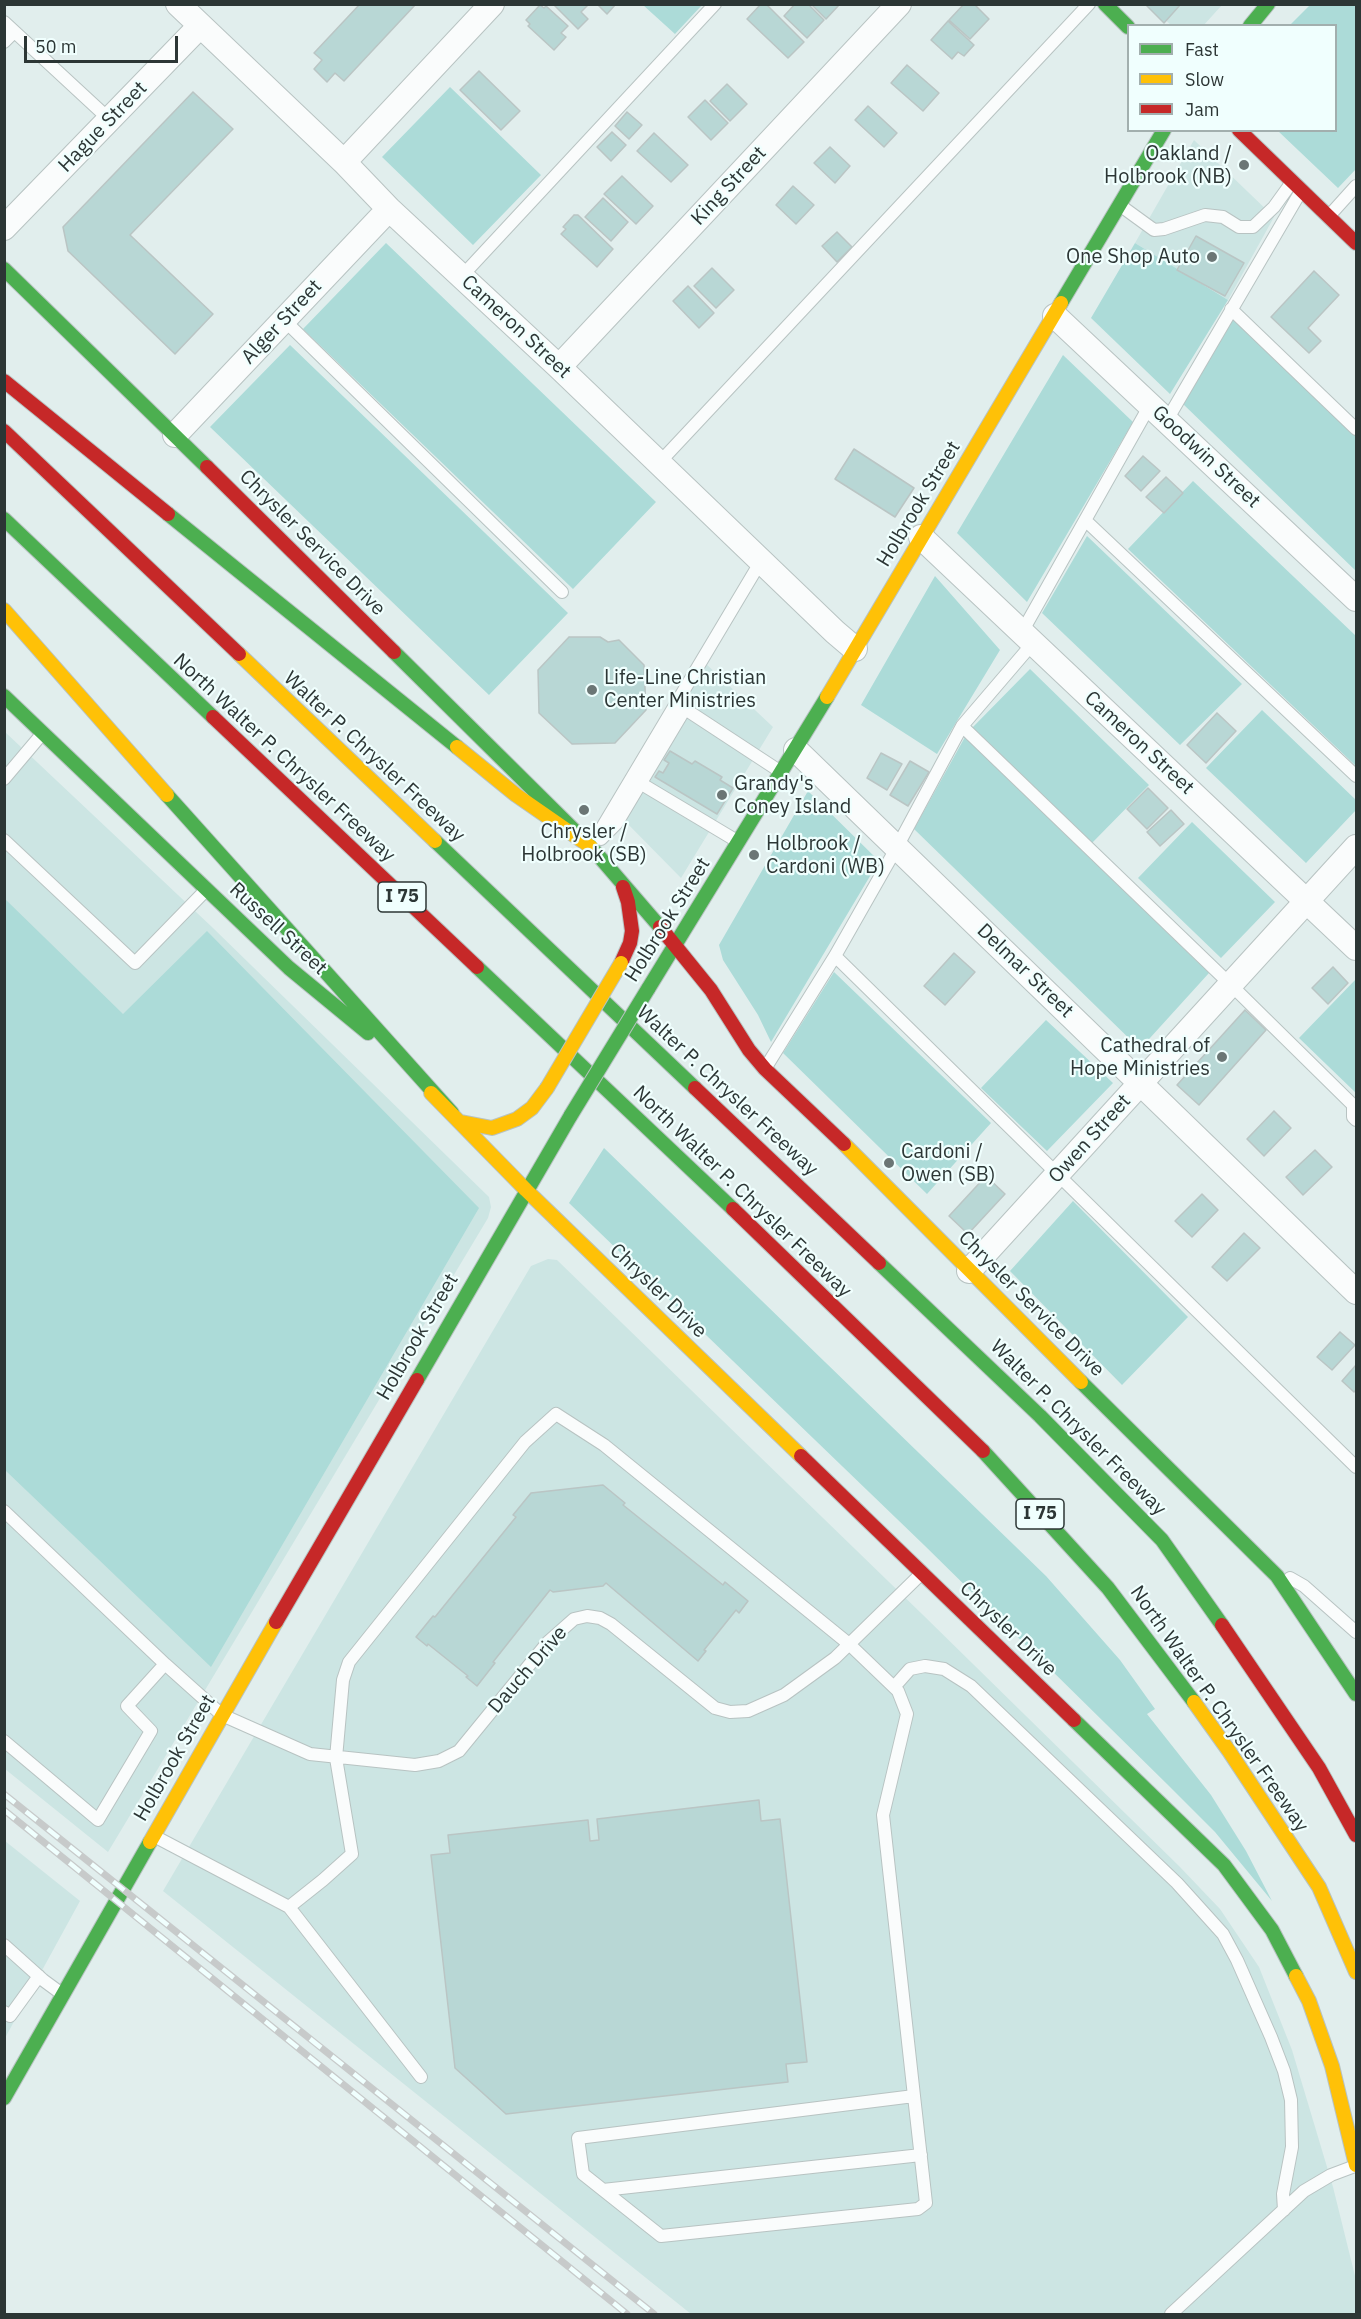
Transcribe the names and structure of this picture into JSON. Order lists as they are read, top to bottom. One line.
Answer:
{"streets":{"main road":["Holbrook Street","Chrysler Service Drive","Walter P. Chrysler Freeway","North Walter P. Chrysler Freeway","I 75","Russell Street","Chrysler Drive"],"street":["Hague Street","King Street","Alger Street","Cameron Street","Goodwin Street","Delmar Street","Owen Street"],"lane":["Dauch Drive"]},"crossings":[["Hague Street","Cameron Street"],["King Street","Cameron Street"],["Alger Street","Cameron Street"],["Alger Street","Chrysler Service Drive"],["Cameron Street","Holbrook Street"],["Cameron Street","Owen Street"],["Goodwin Street","Holbrook Street"],["Holbrook Street","Chrysler Service Drive"],["Holbrook Street","Russell Street"],["Holbrook Street","Delmar Street"],["Holbrook Street","Chrysler Drive"],["Holbrook Street","Dauch Drive"],["Chrysler Service Drive","Owen Street"],["Russell Street","Chrysler Drive"],["Delmar Street","Owen Street"],["Chrysler Drive","Dauch Drive"]],"places":["Oakland / Holbrook (NB)","One Shop Auto","Life-Line Christian Center Ministries","Grandy's Coney Island","Chrysler / Holbrook (SB)","Holbrook / Cardoni (WB)","Cathedral of Hope Ministries","Cardoni / Owen (SB)"],"legend":["Fast","Slow","Jam"],"scale_bar":"50 m"}
